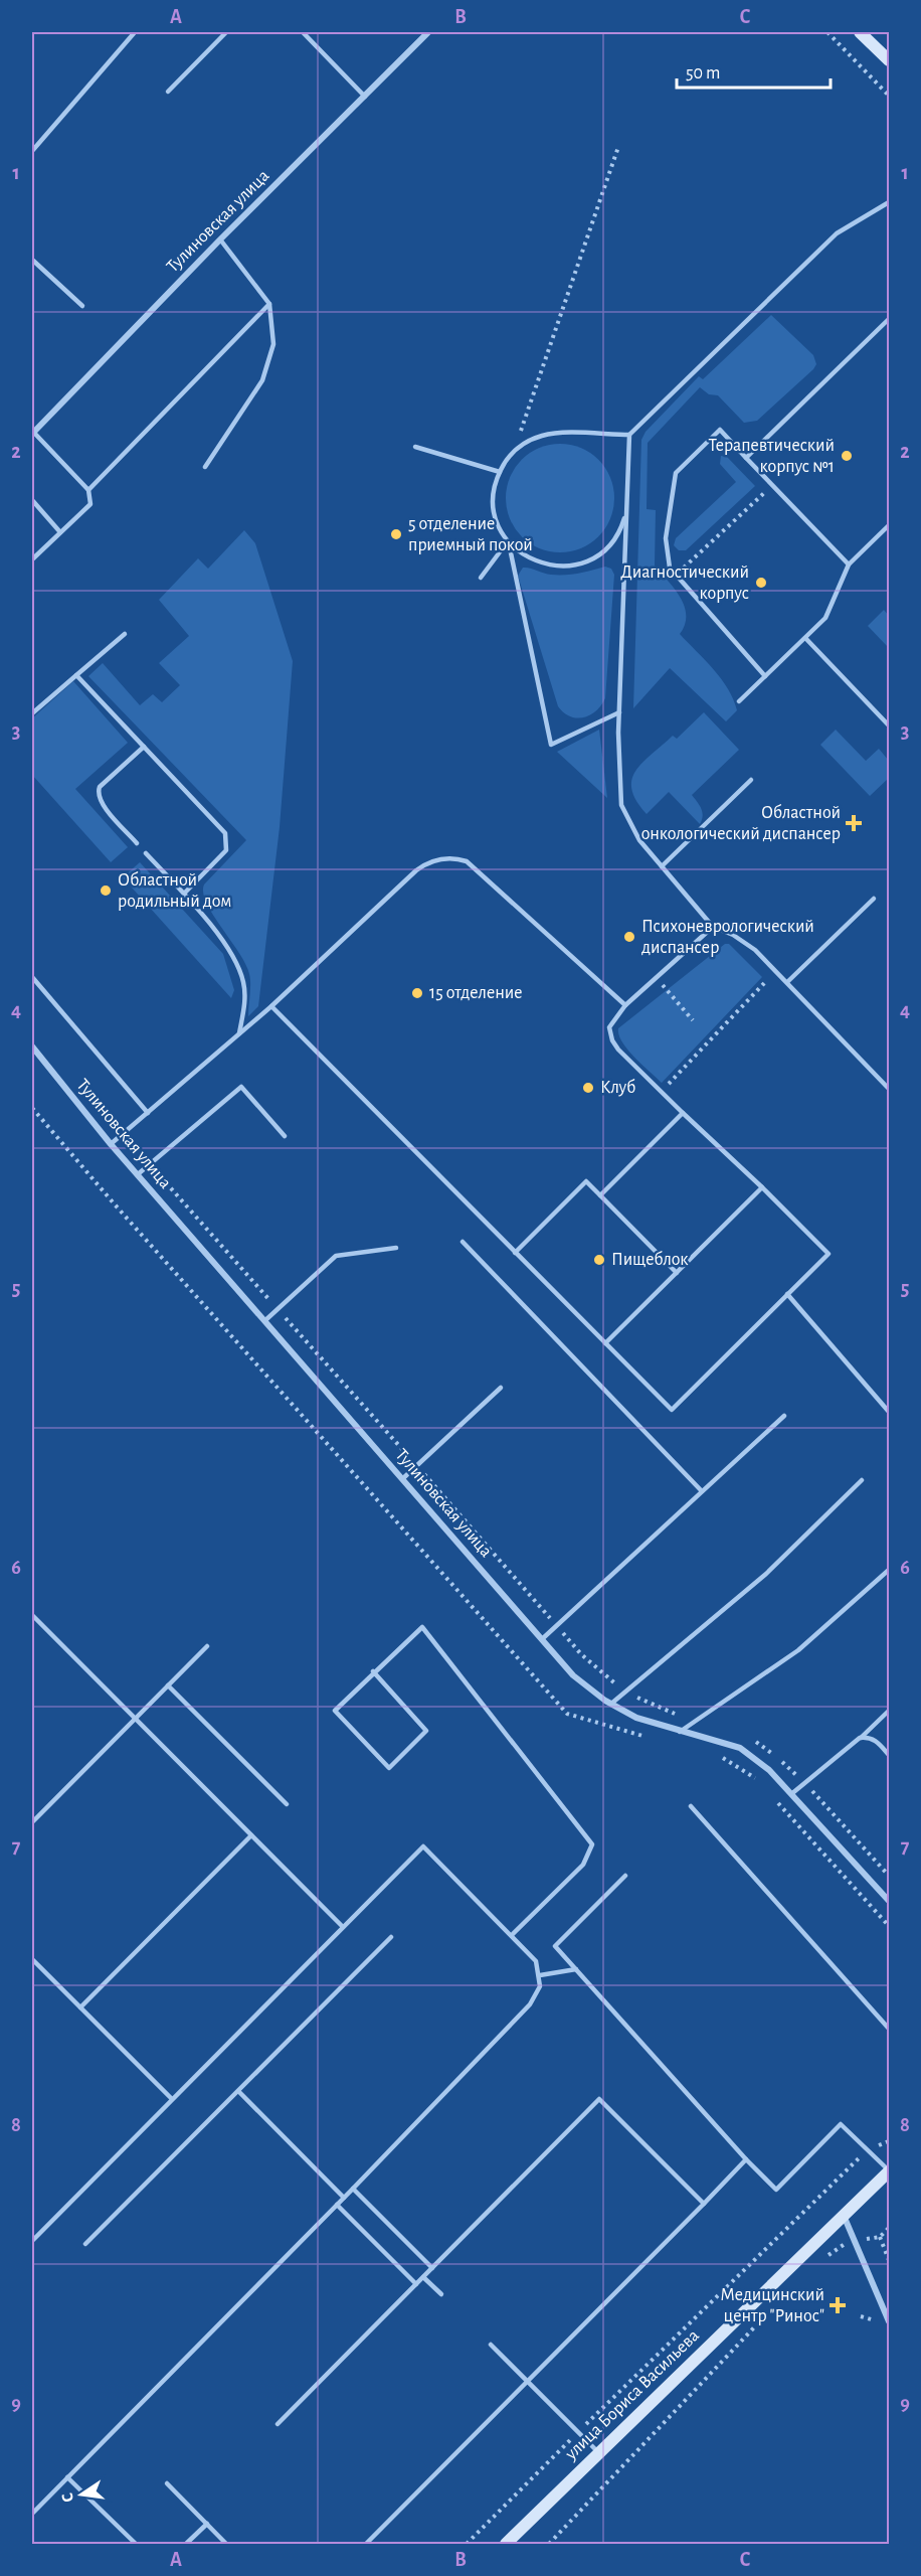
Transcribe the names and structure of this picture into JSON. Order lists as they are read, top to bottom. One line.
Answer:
{"streets":{"street":["Тулиновская улица","улица Бориса Васильева"]},"places":{"other":["Терапевтический корпус №1","5 отделение приемный покой","Диагностический корпус","Областной родильный дом","Психоневрологический диспансер","15 отделение","Клуб","Пищеблок"],"health":["Областной онкологический диспансер","Медицинский центр \"Ринос\""]},"scale_bar":"50 m","north":"left","grid":{"columns":["A","B","C"],"rows":["1","2","3","4","5","6","7","8","9"]}}
